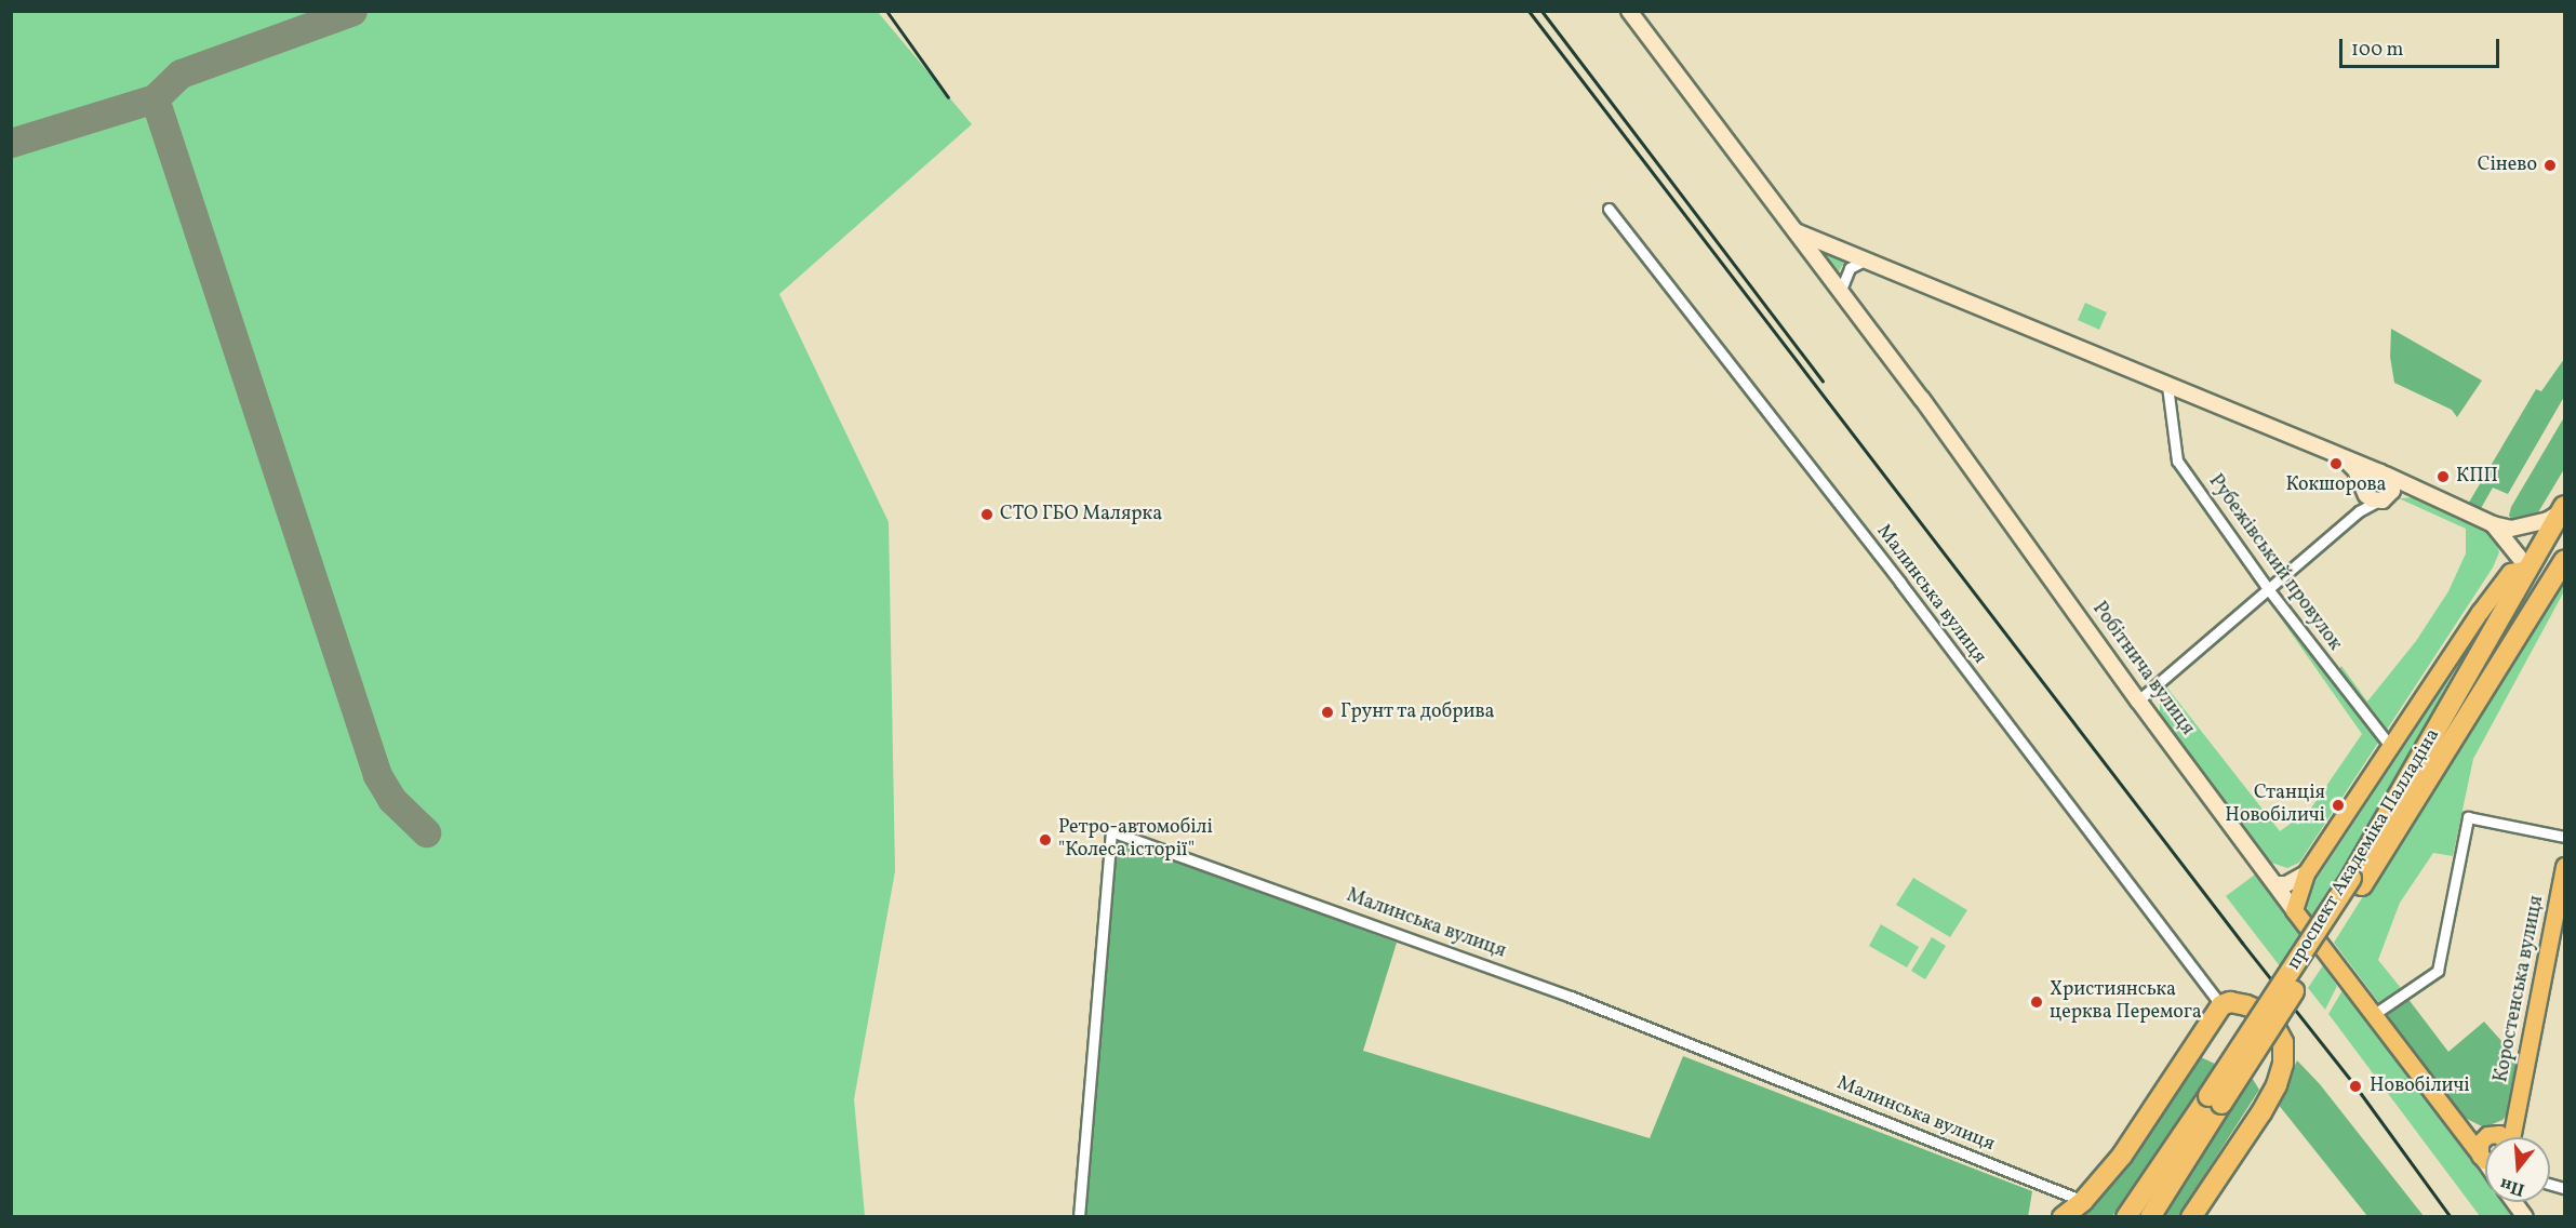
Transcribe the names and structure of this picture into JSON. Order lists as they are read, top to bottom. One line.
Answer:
{"streets":{"highway":["проспект Академіка Палладіна"],"main road":["Робітнича вулиця","Коростенська вулиця"],"street":["Рубежівський провулок","Малинська вулиця"]},"places":["Сінево","Кокшорова","КПП","СТО ГБО Малярка","Грунт та добрива","Станція Новобіличі","Ретро-автомобілі \"Колеса історії\"","Християнська церква Перемога","Новобіличі"],"scale_bar":"100 m","north":"bottom"}
